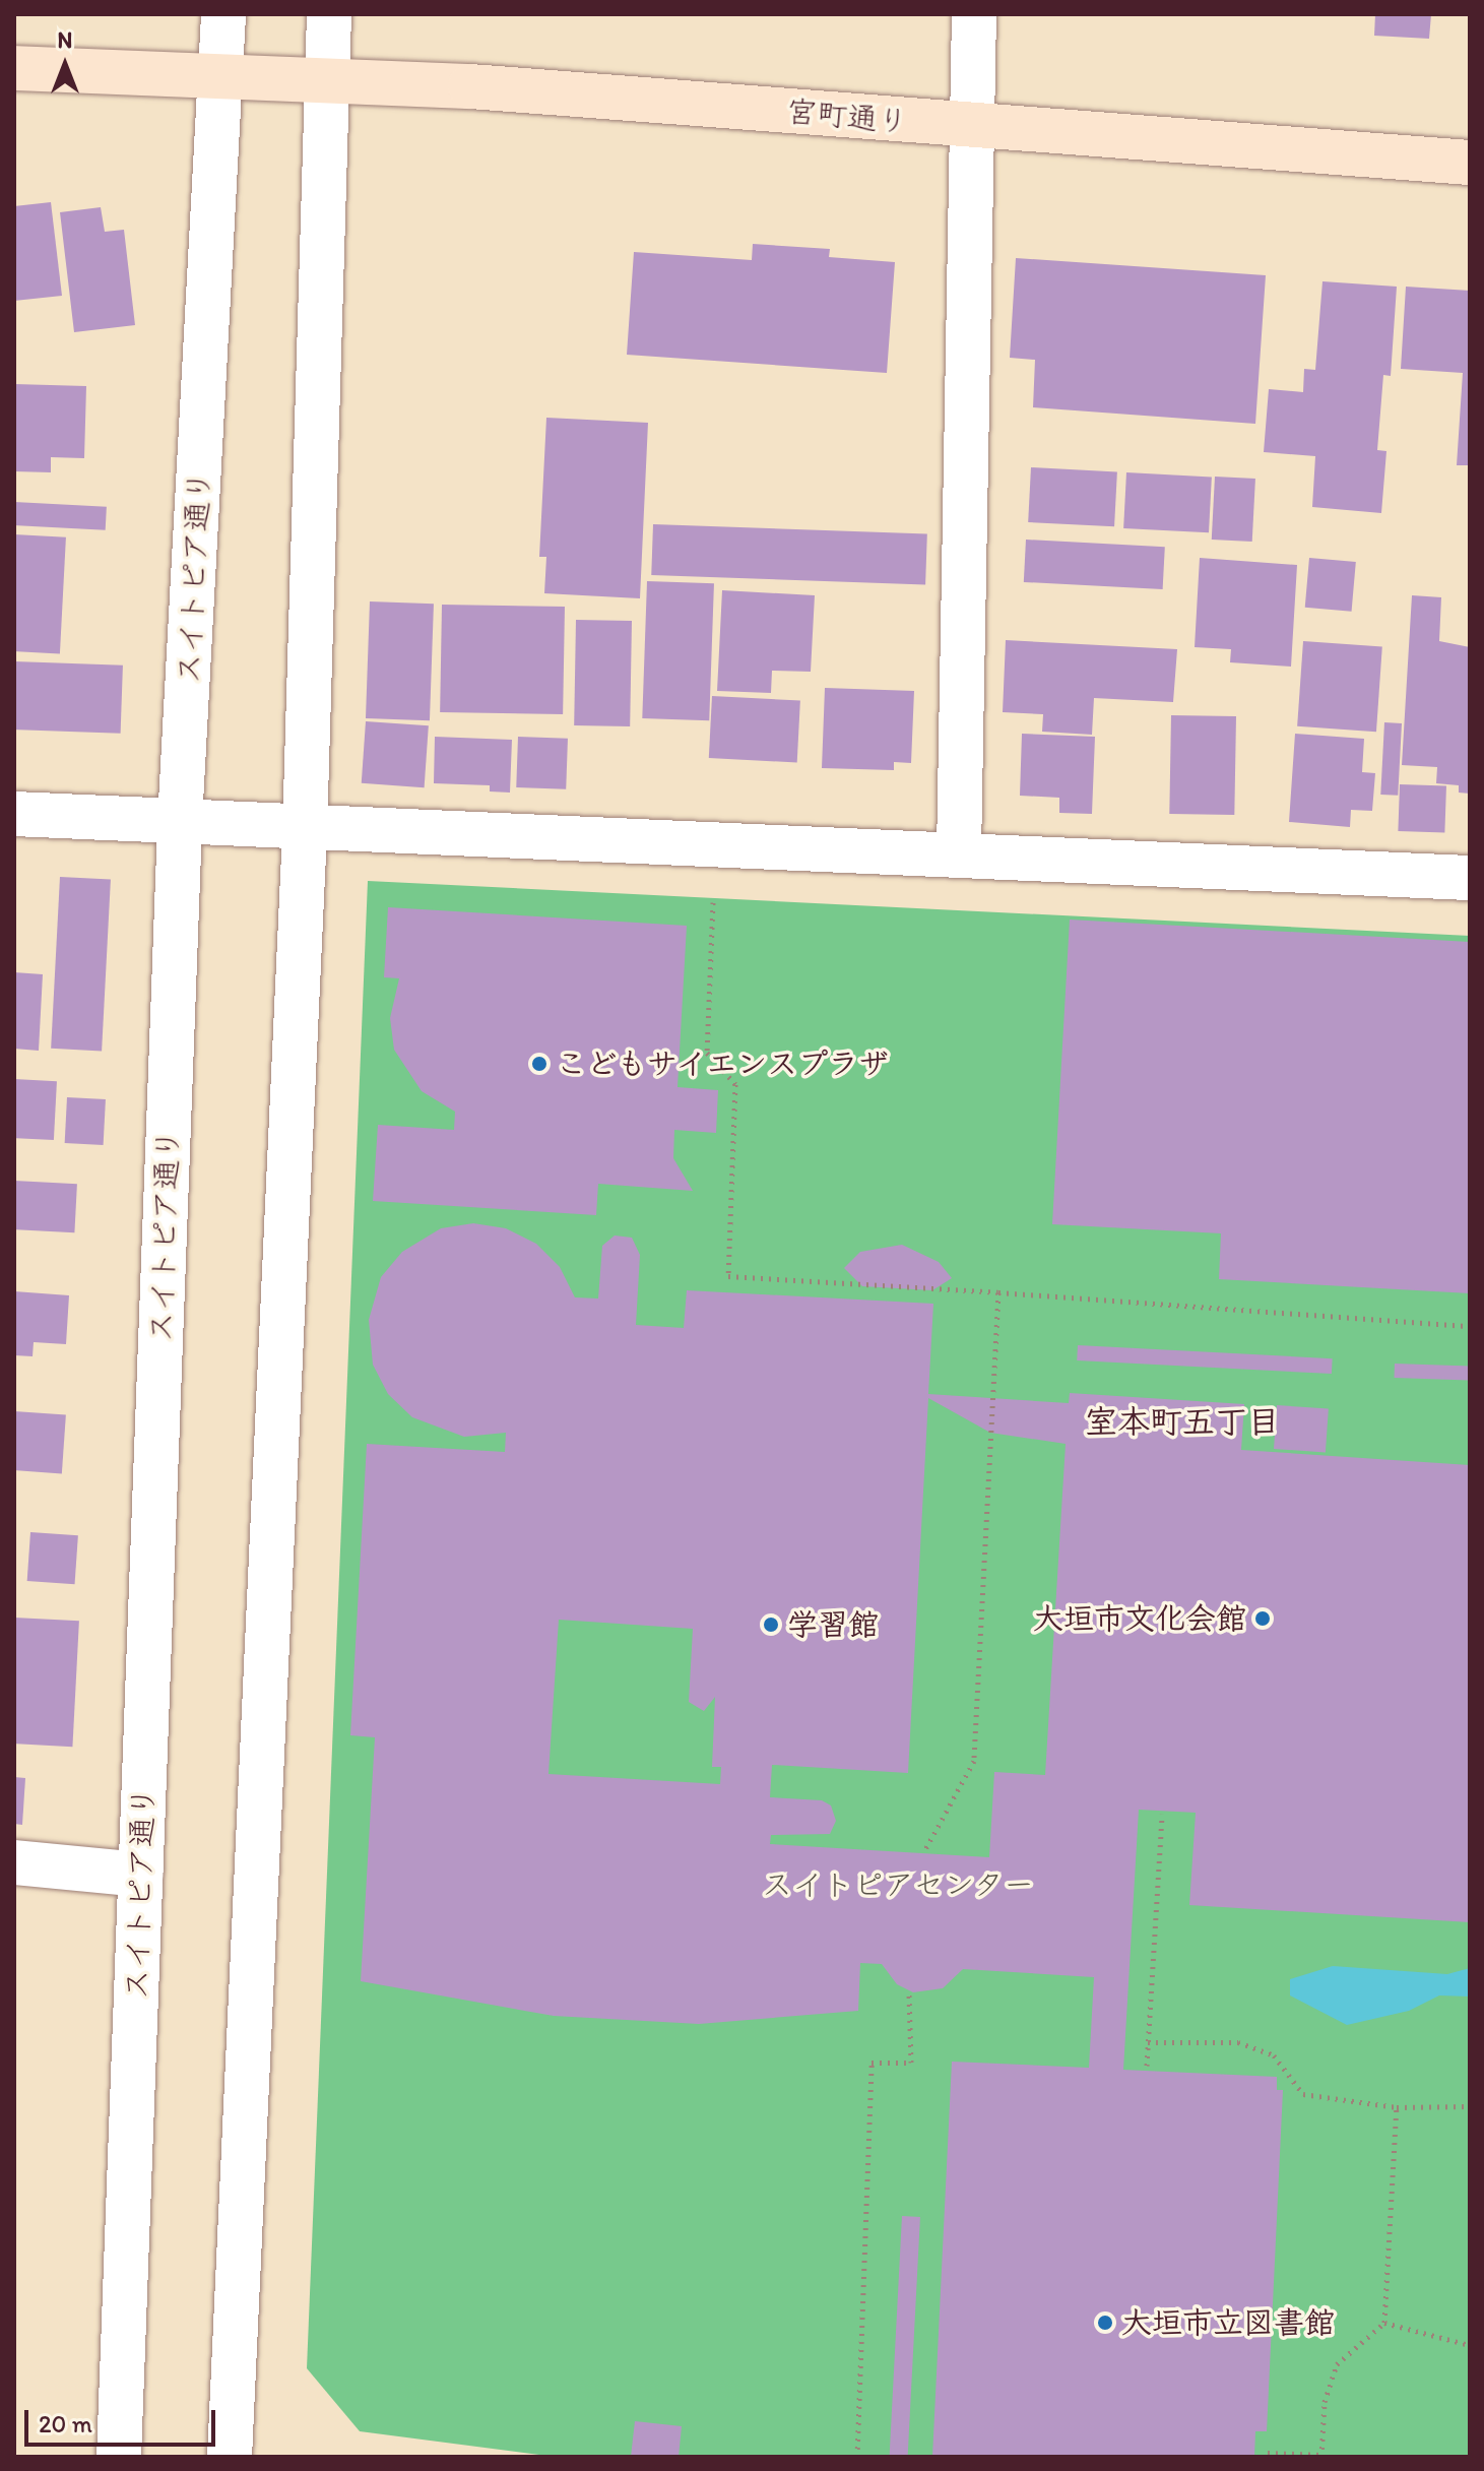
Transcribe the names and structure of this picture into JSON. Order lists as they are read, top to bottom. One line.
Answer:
{"streets":{"street":["宮町通り","スイトピア通り"]},"crossings":[["宮町通り","スイトピア通り"]],"districts":["室本町五丁目"],"parks":["スイトピアセンター"],"places":["こどもサイエンスプラザ","大垣市文化会館","学習館","大垣市立図書館"],"scale_bar":"20 m","north":"top"}
